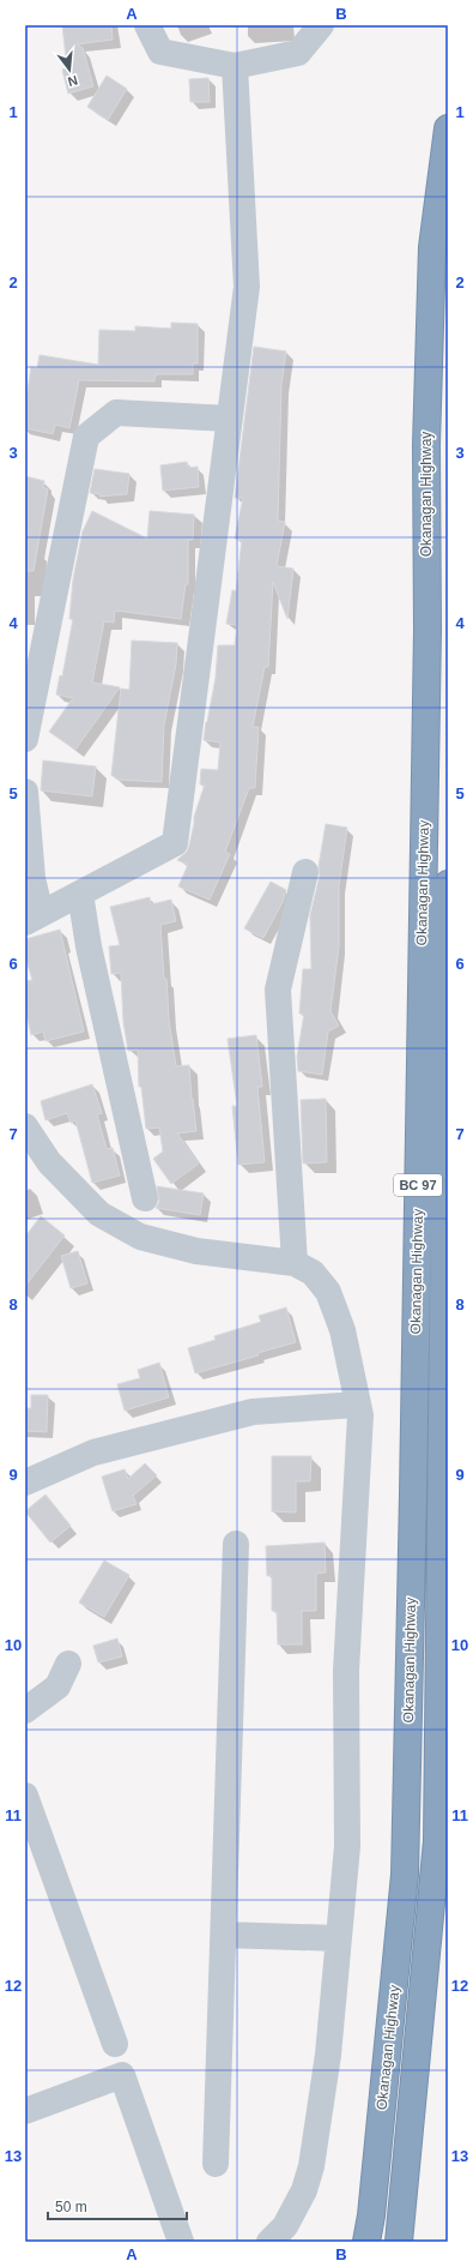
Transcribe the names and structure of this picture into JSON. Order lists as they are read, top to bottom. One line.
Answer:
{"streets":{"highway":["Okanagan Highway","BC 97"]},"scale_bar":"50 m","north":"bottom","grid":{"columns":["A","B"],"rows":["1","2","3","4","5","6","7","8","9","10","11","12","13"]}}
